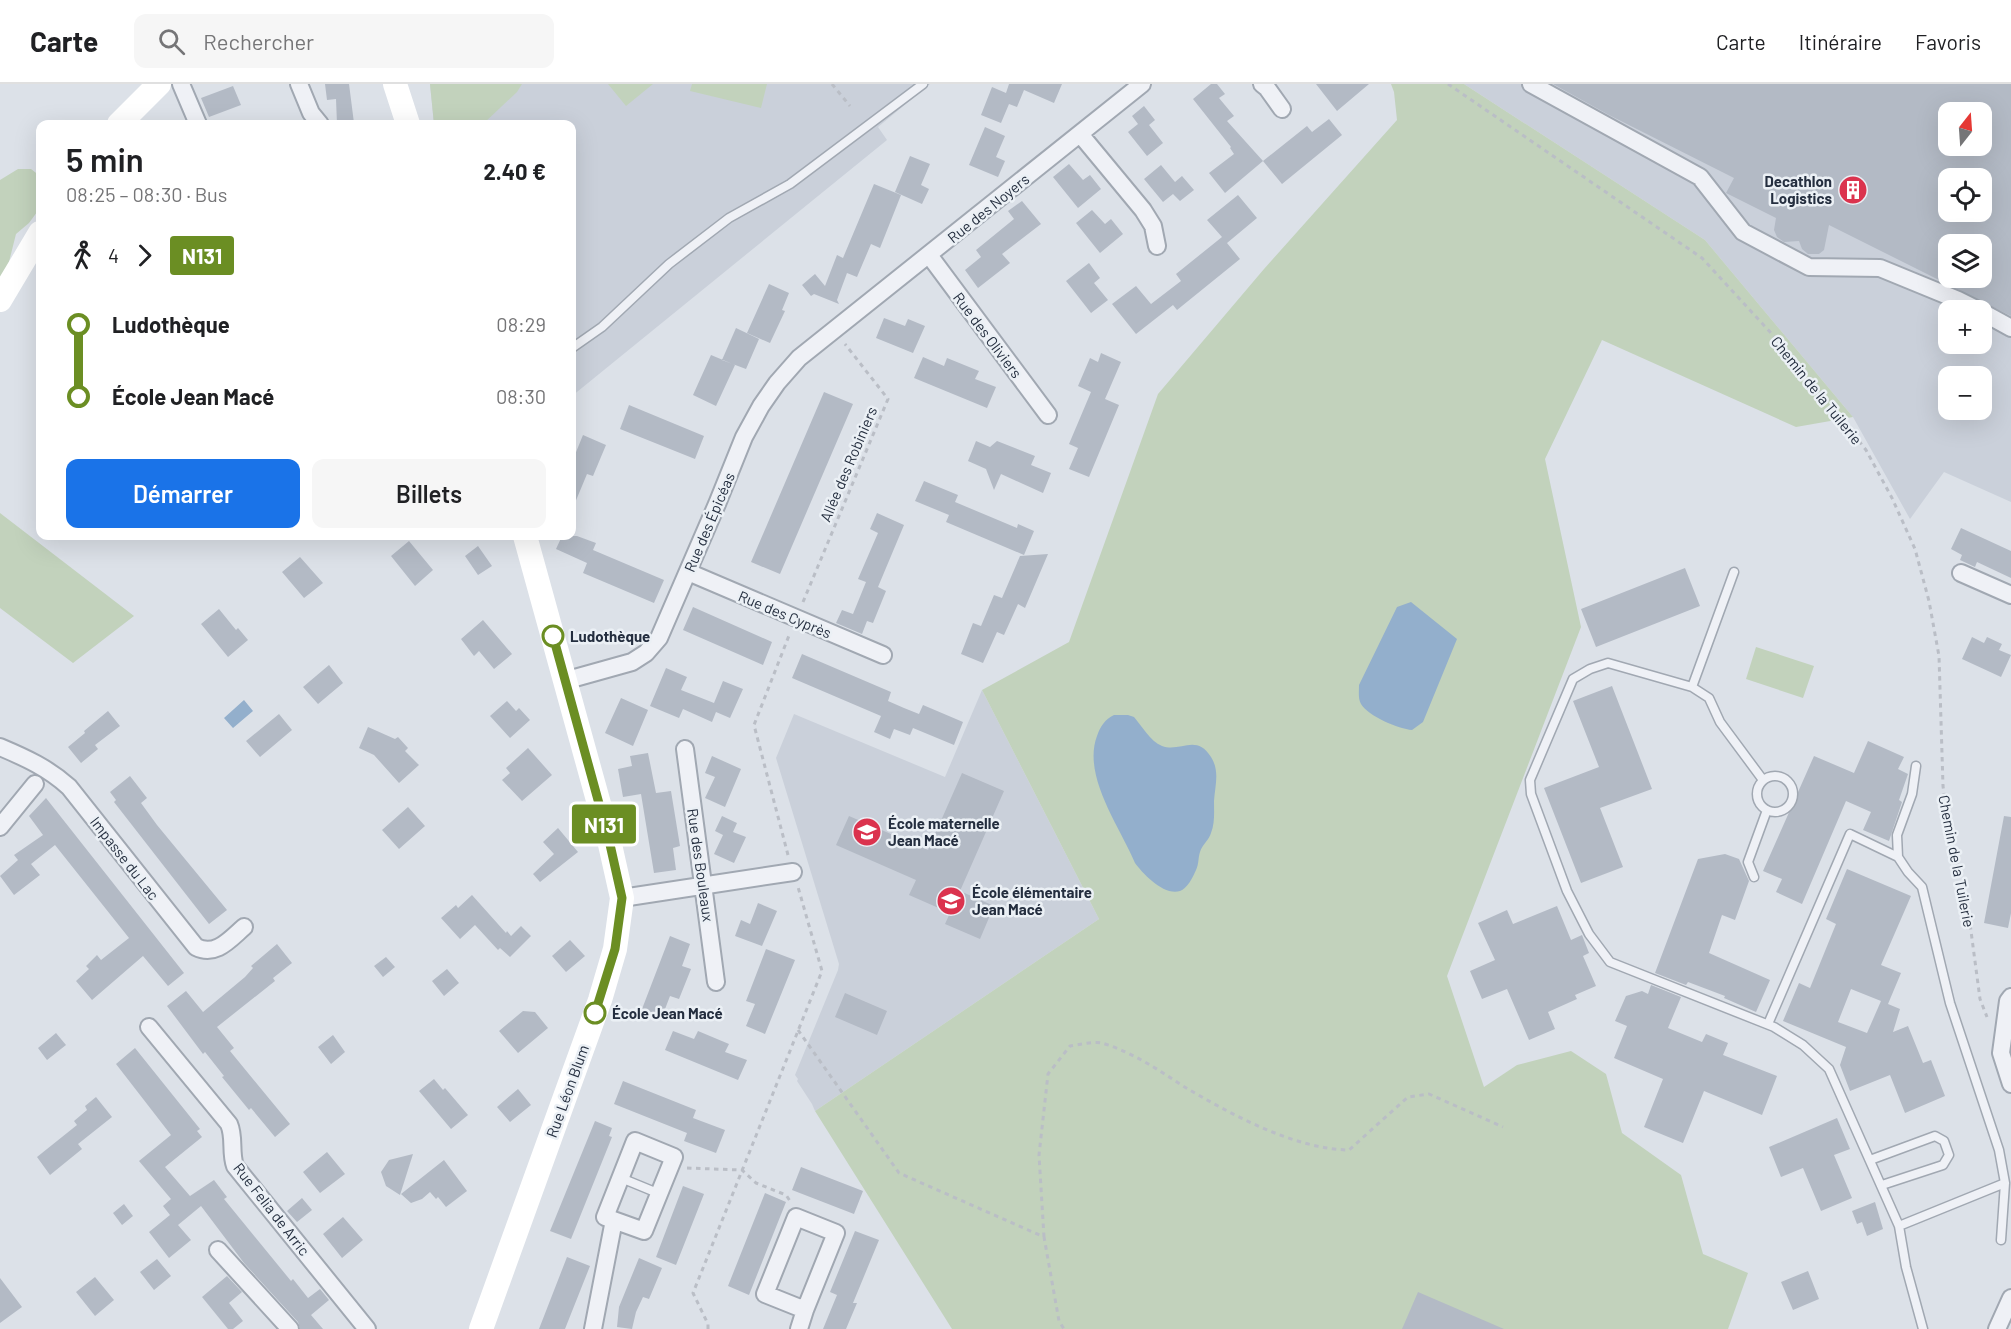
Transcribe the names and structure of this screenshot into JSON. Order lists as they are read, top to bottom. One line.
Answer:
{"streets":{"main road":["Rue Léon Blum"],"street":["Rue des Noyers","Rue des Oliviers","Rue des Épicéas","Rue des Cyprès","Impasse du Lac","Rue des Bouleaux","Rue Felia de Arric"],"path":["Chemin de la Tuilerie","Allée des Robiniers"]},"crossings":[["Rue des Noyers","Rue des Oliviers"],["Rue des Noyers","Allée des Robiniers"],["Rue des Noyers","Rue des Épicéas"],["Allée des Robiniers","Rue des Épicéas"],["Allée des Robiniers","Rue des Cyprès"],["Rue des Épicéas","Rue des Cyprès"],["Rue des Épicéas","Rue Léon Blum"]],"places":{"building":["Decathlon Logistics"],"other":["Ludothèque","École Jean Macé"],"school or university":["École maternelle Jean Macé","École élémentaire Jean Macé"]},"lines":["bus line N131"],"north":"top","page":{"header":"Carte","search":"Rechercher","nav":["Carte","Itinéraire","Favoris"],"on_map":"N131","map_buttons":["+","−"],"heading":["5 min","08:25 – 08:30 · Bus","2.40 €"],"legs":["4","N131"],"list":[{"name":"Ludothèque","value":"08:29"},{"name":"École Jean Macé","value":"08:30"}],"buttons":["Démarrer","Billets"]}}
